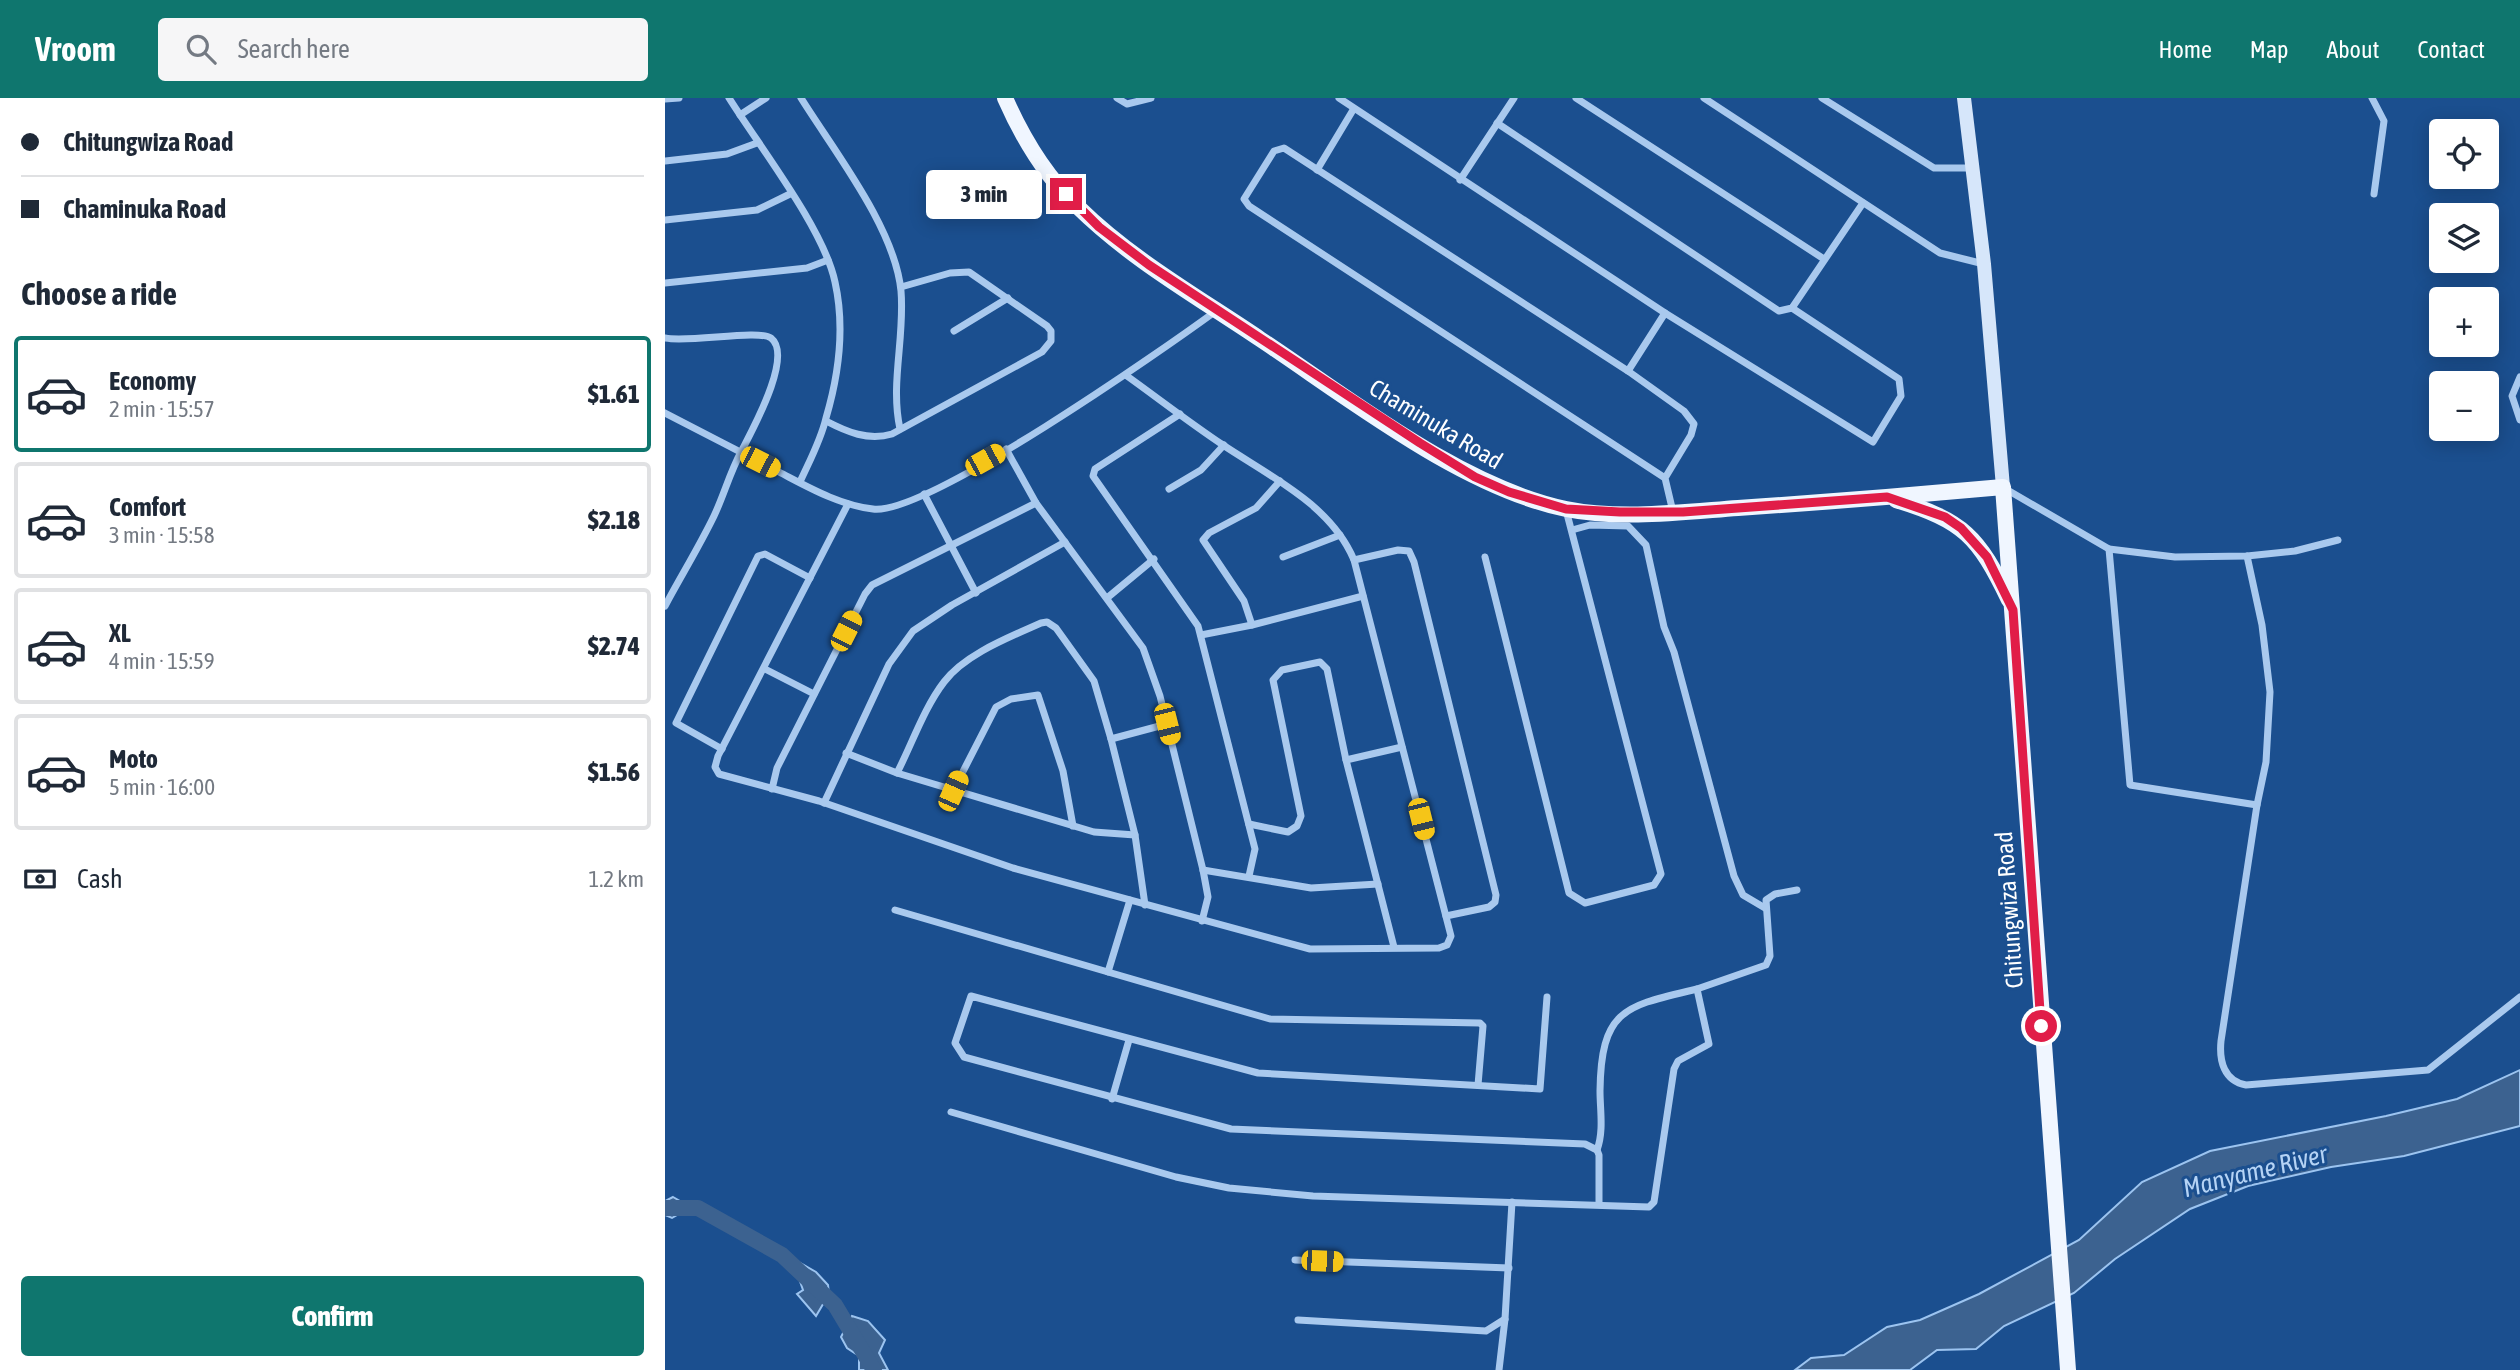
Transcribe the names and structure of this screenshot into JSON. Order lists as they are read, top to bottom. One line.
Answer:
{"streets":{"main road":["Chaminuka Road","Chitungwiza Road"]},"crossings":[["Chaminuka Road","Chitungwiza Road"]],"water":["Manyame River"],"page":{"header":"Vroom","search":"Search here","nav":["Home","Map","About","Contact"],"banner":["Chitungwiza Road","Chaminuka Road"],"map_buttons":["+","−"],"bubble":"3 min","heading":"Choose a ride","list":[{"name":"Economy","note":"2 min · 15:57","value":"$1.61"},{"name":"Comfort","note":"3 min · 15:58","value":"$2.18"},{"name":"XL","note":"4 min · 15:59","value":"$2.74"},{"name":"Moto","note":"5 min · 16:00","value":"$1.56"}],"pay":["Cash","1.2 km"],"buttons":"Confirm"}}
